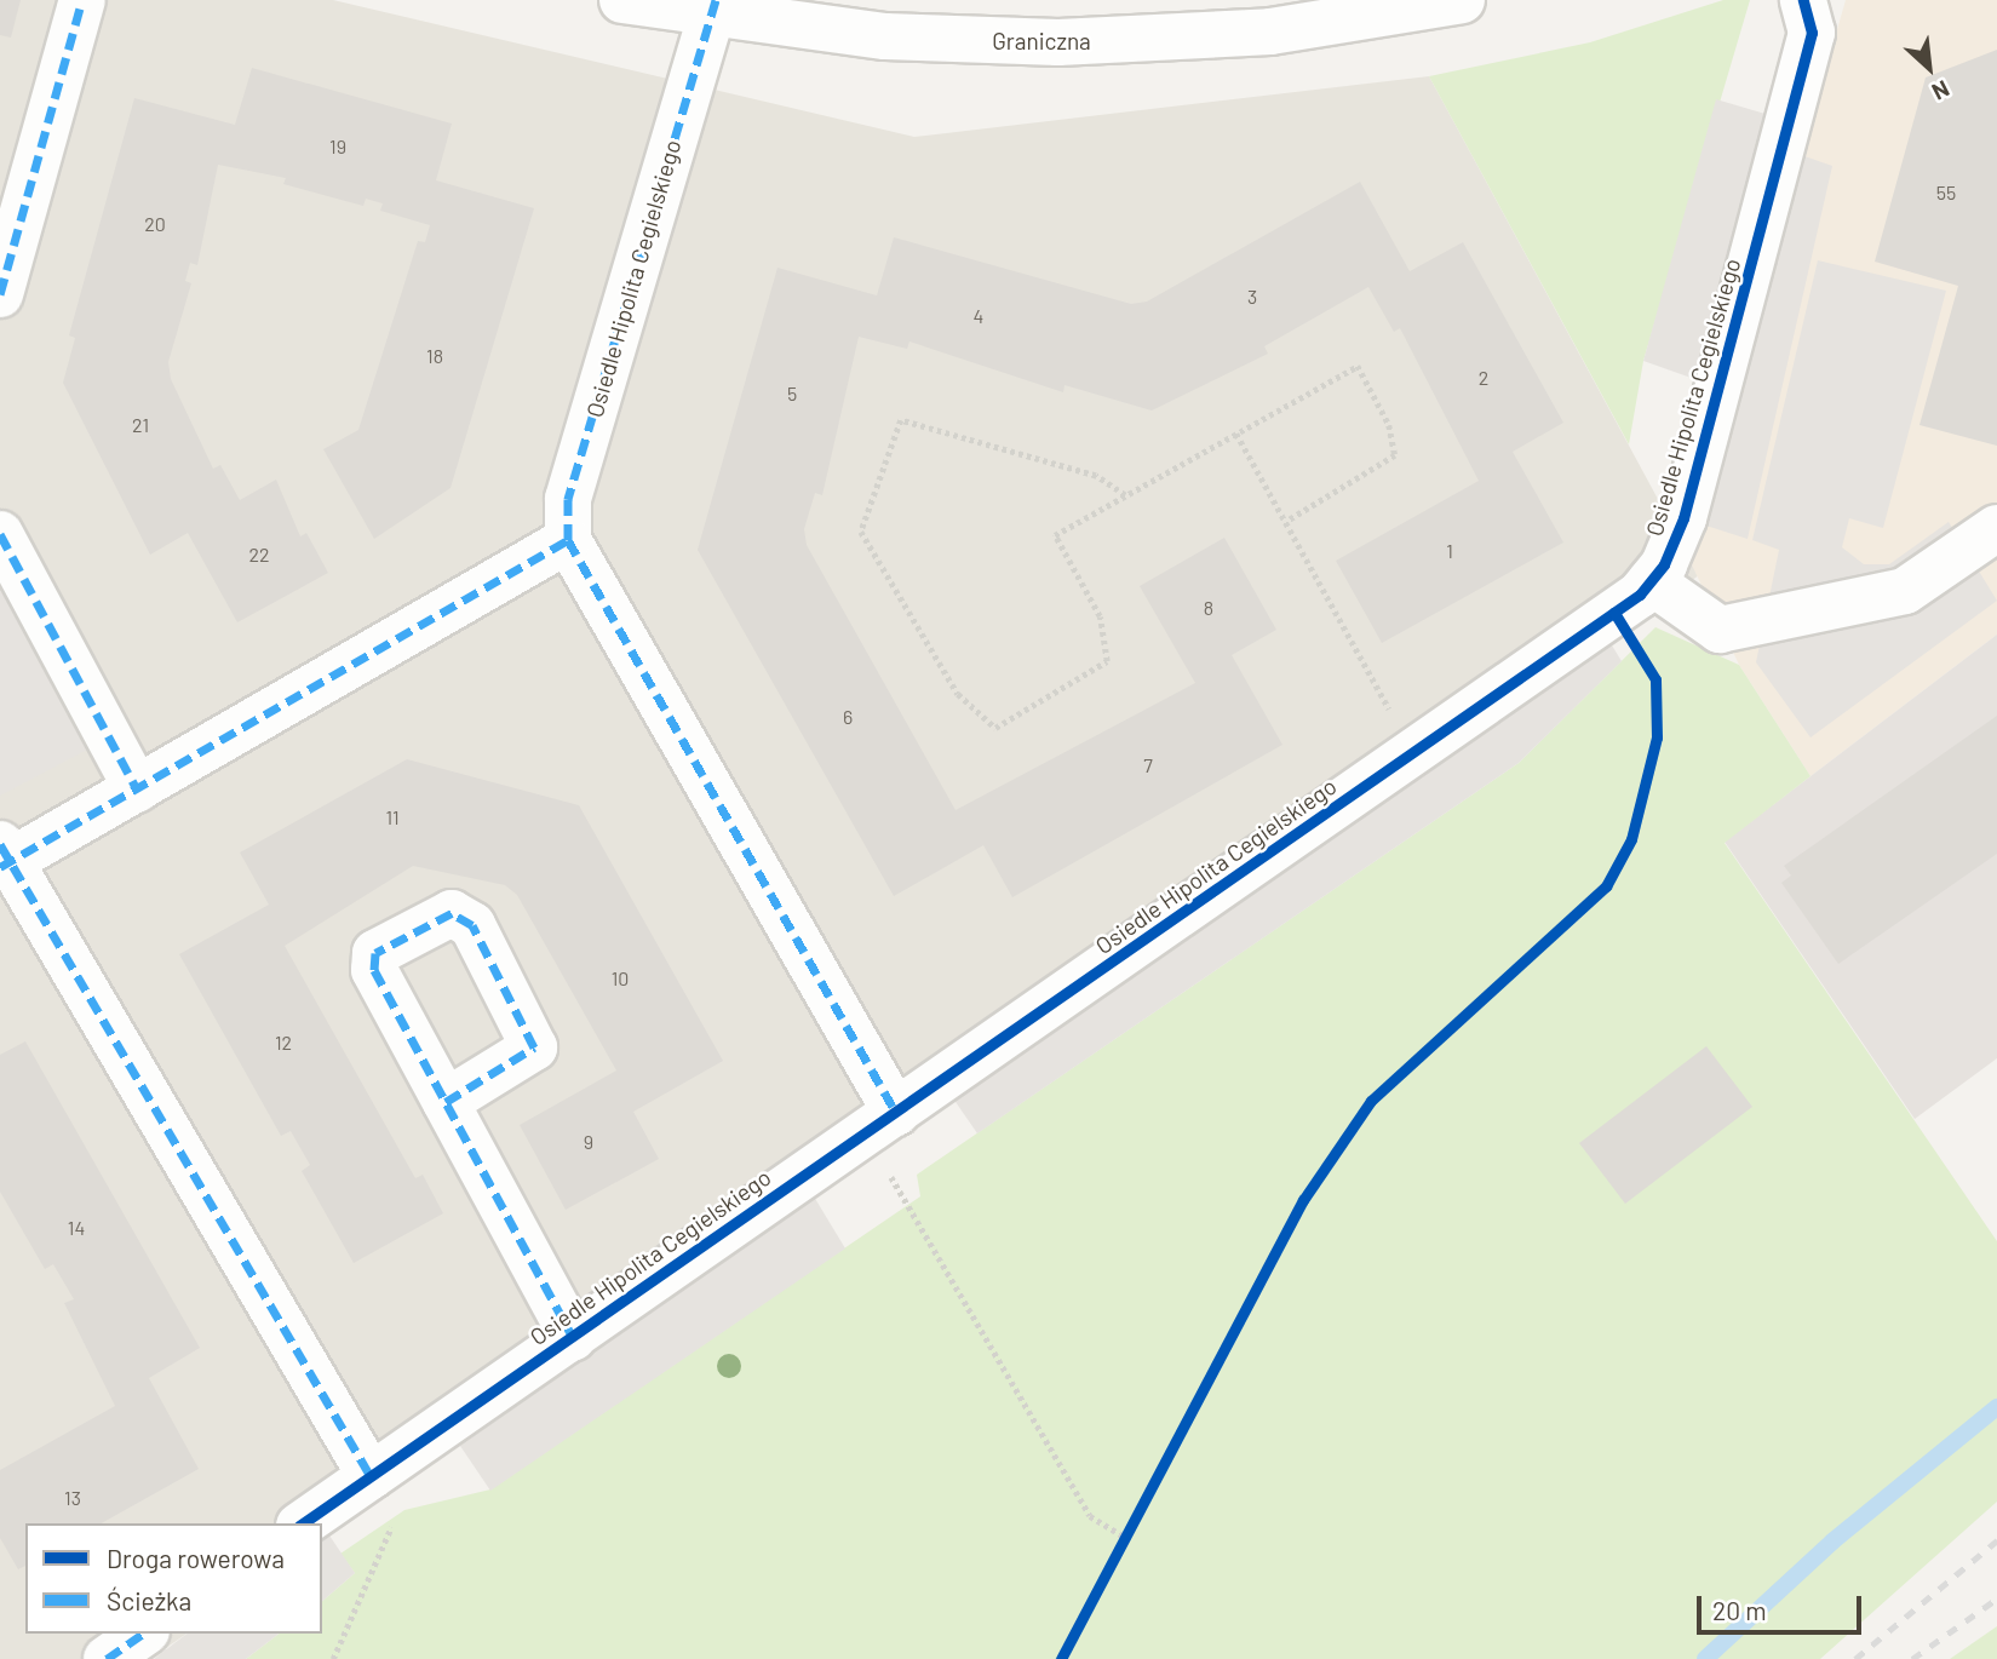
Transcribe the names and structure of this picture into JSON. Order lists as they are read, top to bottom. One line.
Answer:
{"streets":{"street":["Graniczna","Osiedle Hipolita Cegielskiego"]},"crossings":[["Graniczna","Osiedle Hipolita Cegielskiego"]],"house_numbers":["19","55","20","3","4","18","2","5","21","1","22","8","6","7","11","10","12","9","14","13"],"legend":["Droga rowerowa","Ścieżka"],"scale_bar":"20 m","north":"bottom right"}
